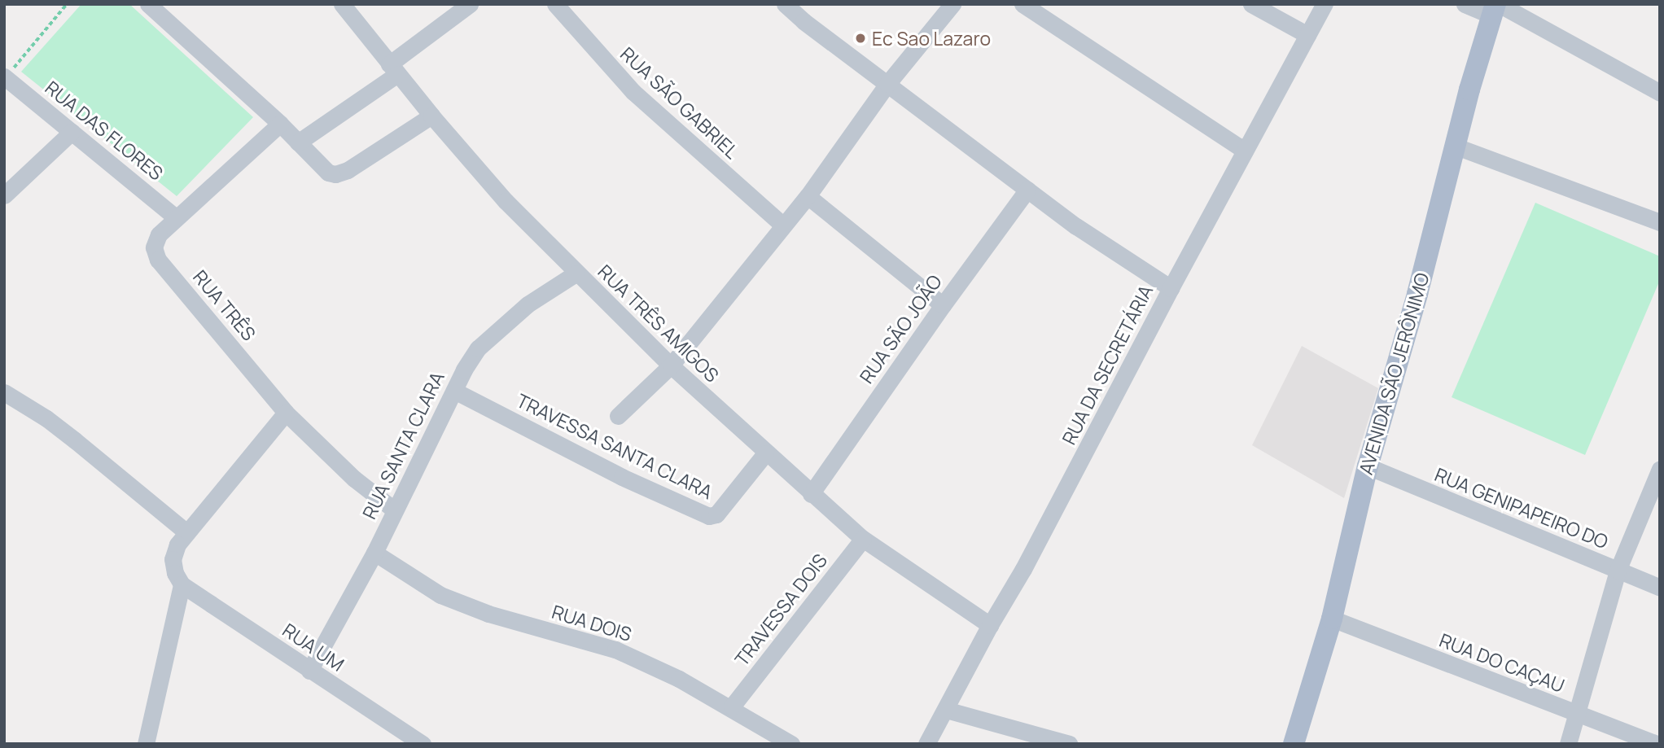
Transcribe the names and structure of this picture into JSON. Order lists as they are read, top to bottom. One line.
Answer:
{"streets":{"main road":["AVENIDA SÃO JERÔNIMO"],"street":["RUA SÃO GABRIEL","RUA DAS FLORES","RUA TRÊS","RUA TRÊS AMIGOS","RUA SÃO JOÃO","RUA DA SECRETÁRIA","RUA SANTA CLARA","TRAVESSA SANTA CLARA","RUA GENIPAPEIRO DO","TRAVESSA DOIS","RUA DOIS","RUA UM","RUA DO CAÇAU"]},"crossings":[["RUA DAS FLORES","RUA TRÊS"],["RUA TRÊS","RUA SANTA CLARA"],["RUA TRÊS AMIGOS","RUA SÃO JOÃO"],["RUA TRÊS AMIGOS","RUA DA SECRETÁRIA"],["RUA TRÊS AMIGOS","RUA SANTA CLARA"],["RUA TRÊS AMIGOS","TRAVESSA SANTA CLARA"],["RUA TRÊS AMIGOS","TRAVESSA DOIS"],["AVENIDA SÃO JERÔNIMO","RUA GENIPAPEIRO DO"],["AVENIDA SÃO JERÔNIMO","RUA DO CAÇAU"],["RUA SANTA CLARA","TRAVESSA SANTA CLARA"],["RUA SANTA CLARA","RUA DOIS"],["RUA SANTA CLARA","RUA UM"],["TRAVESSA DOIS","RUA DOIS"]],"places":["Ec Sao Lazaro"]}
